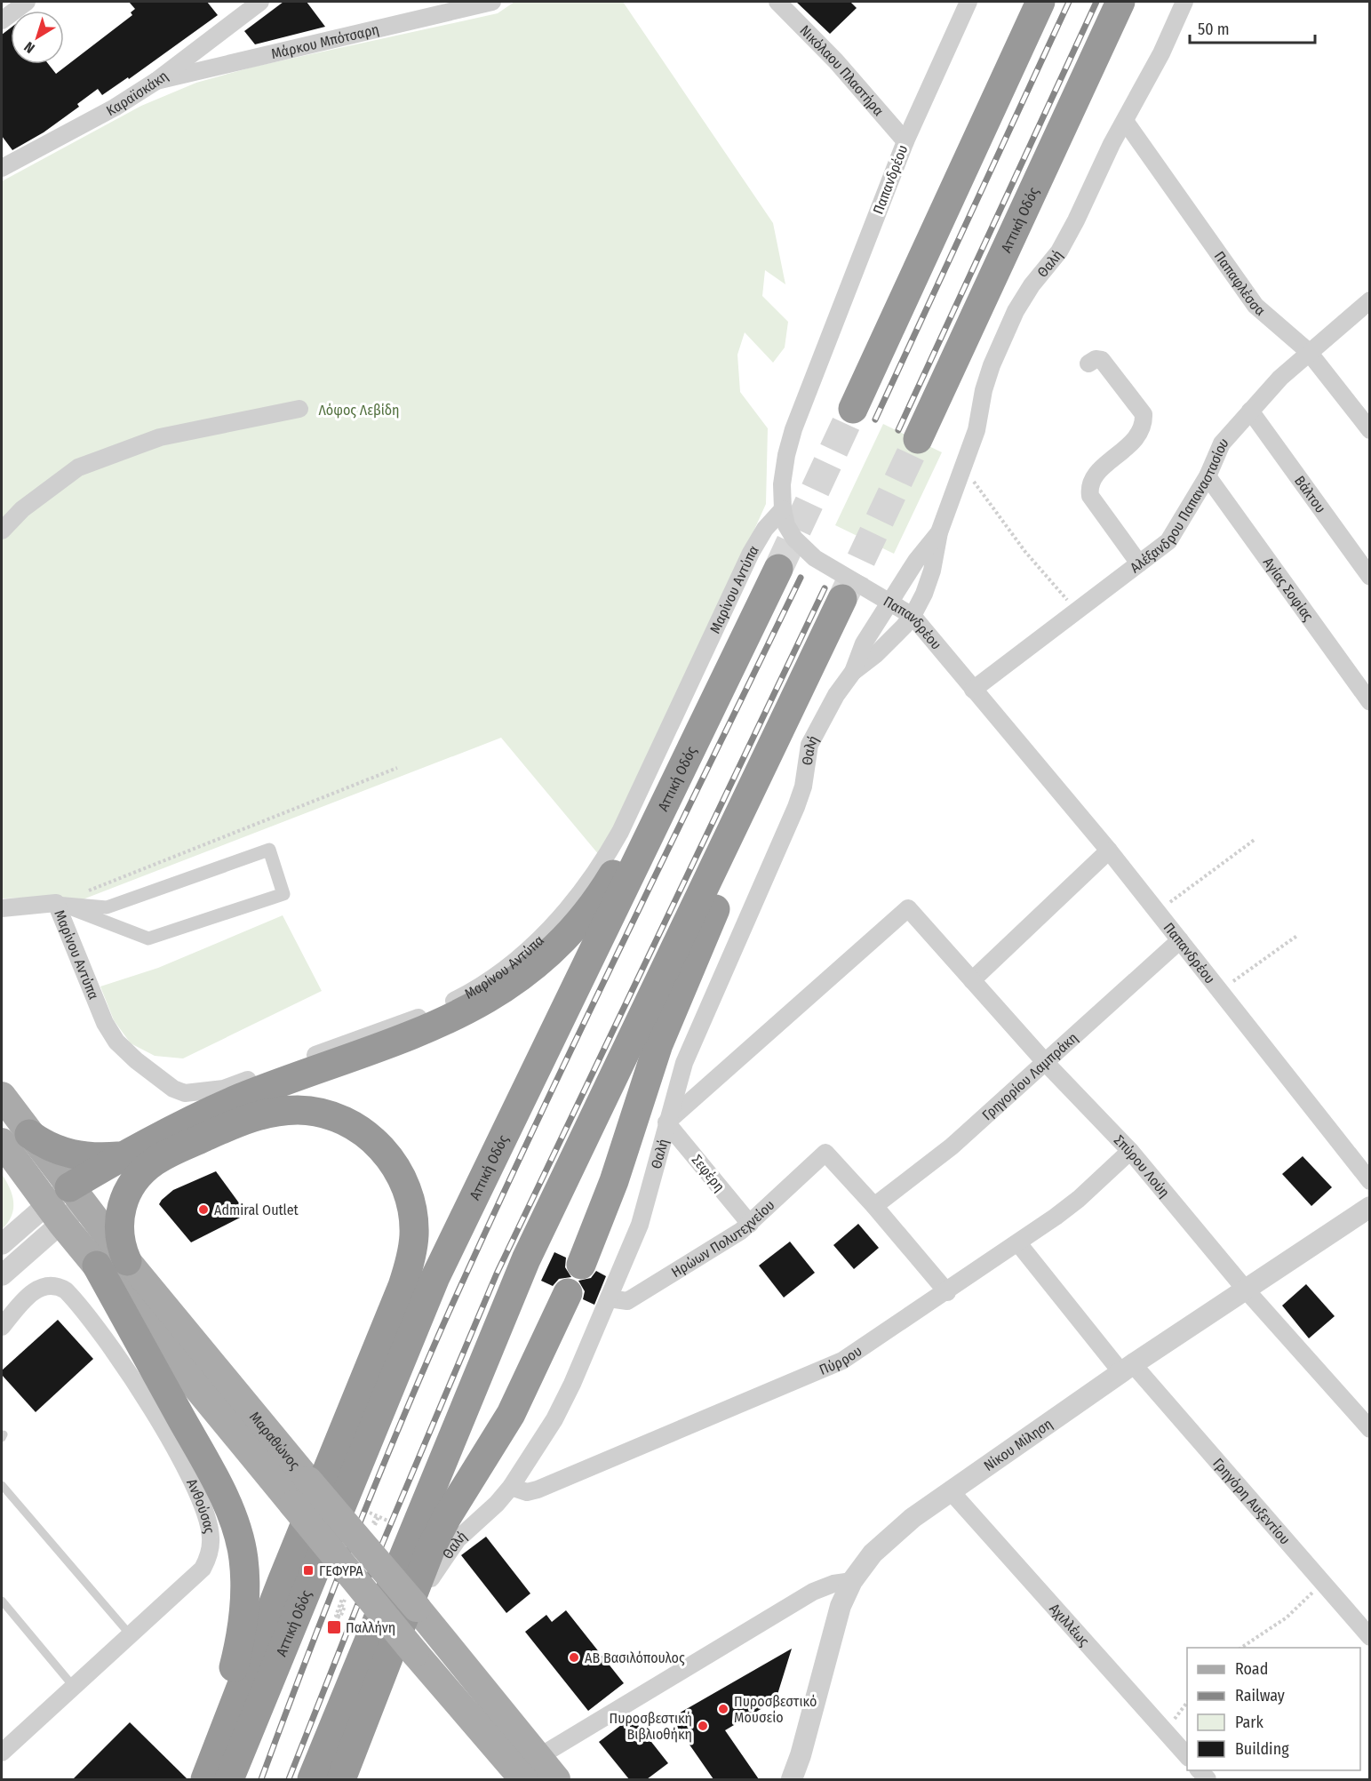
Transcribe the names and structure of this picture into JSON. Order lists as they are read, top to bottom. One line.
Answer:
{"streets":{"highway":["Αττική Οδός"],"main road":["Μαραθώνος"],"street":["Μάρκου Μπότσαρη","Νικόλαου Πλαστήρα","Καραϊσκάκη","Παπανδρέου","Θαλή","Παπαφλέσσα","Βάλτου","Αλέξανδρου Παπαναστασίου","Μαρίνου Αντύπα","Αγίας Σοφίας","Γρηγορίου Λαμπράκη","Σπύρου Λούη","Σεφέρη","Ηρώων Πολυτεχνείου","Πύρρου","Νίκου Μίληση","Γρηγόρη Αυξεντίου","Ανθούσας","Αχιλλέως"]},"crossings":[["Μάρκου Μπότσαρη","Καραϊσκάκη"],["Νικόλαου Πλαστήρα","Παπανδρέου"],["Παπανδρέου","Θαλή"],["Παπανδρέου","Αλέξανδρου Παπαναστασίου"],["Παπανδρέου","Μαρίνου Αντύπα"],["Παπανδρέου","Γρηγορίου Λαμπράκη"],["Θαλή","Παπαφλέσσα"],["Θαλή","Σπύρου Λούη"],["Θαλή","Σεφέρη"],["Θαλή","Ηρώων Πολυτεχνείου"],["Θαλή","Πύρρου"],["Θαλή","Μαραθώνος"],["Παπαφλέσσα","Αλέξανδρου Παπαναστασίου"],["Βάλτου","Αλέξανδρου Παπαναστασίου"],["Αλέξανδρου Παπαναστασίου","Αγίας Σοφίας"],["Γρηγορίου Λαμπράκη","Σπύρου Λούη"],["Γρηγορίου Λαμπράκη","Ηρώων Πολυτεχνείου"],["Σπύρου Λούη","Σεφέρη"],["Σπύρου Λούη","Πύρρου"],["Σπύρου Λούη","Νίκου Μίληση"],["Σεφέρη","Ηρώων Πολυτεχνείου"],["Πύρρου","Γρηγόρη Αυξεντίου"],["Νίκου Μίληση","Γρηγόρη Αυξεντίου"],["Νίκου Μίληση","Αχιλλέως"]],"parks":["Λόφος Λεβίδη"],"places":{"other":["Admiral Outlet","ΑΒ Βασιλόπουλος","Πυροσβεστικό Μουσείο","Πυροσβεστική Βιβλιοθήκη"],"transit":["ΓΕΦΥΡΑ","Παλλήνη"]},"legend":["Road","Railway","Park","Building"],"scale_bar":"50 m","north":"bottom left"}
